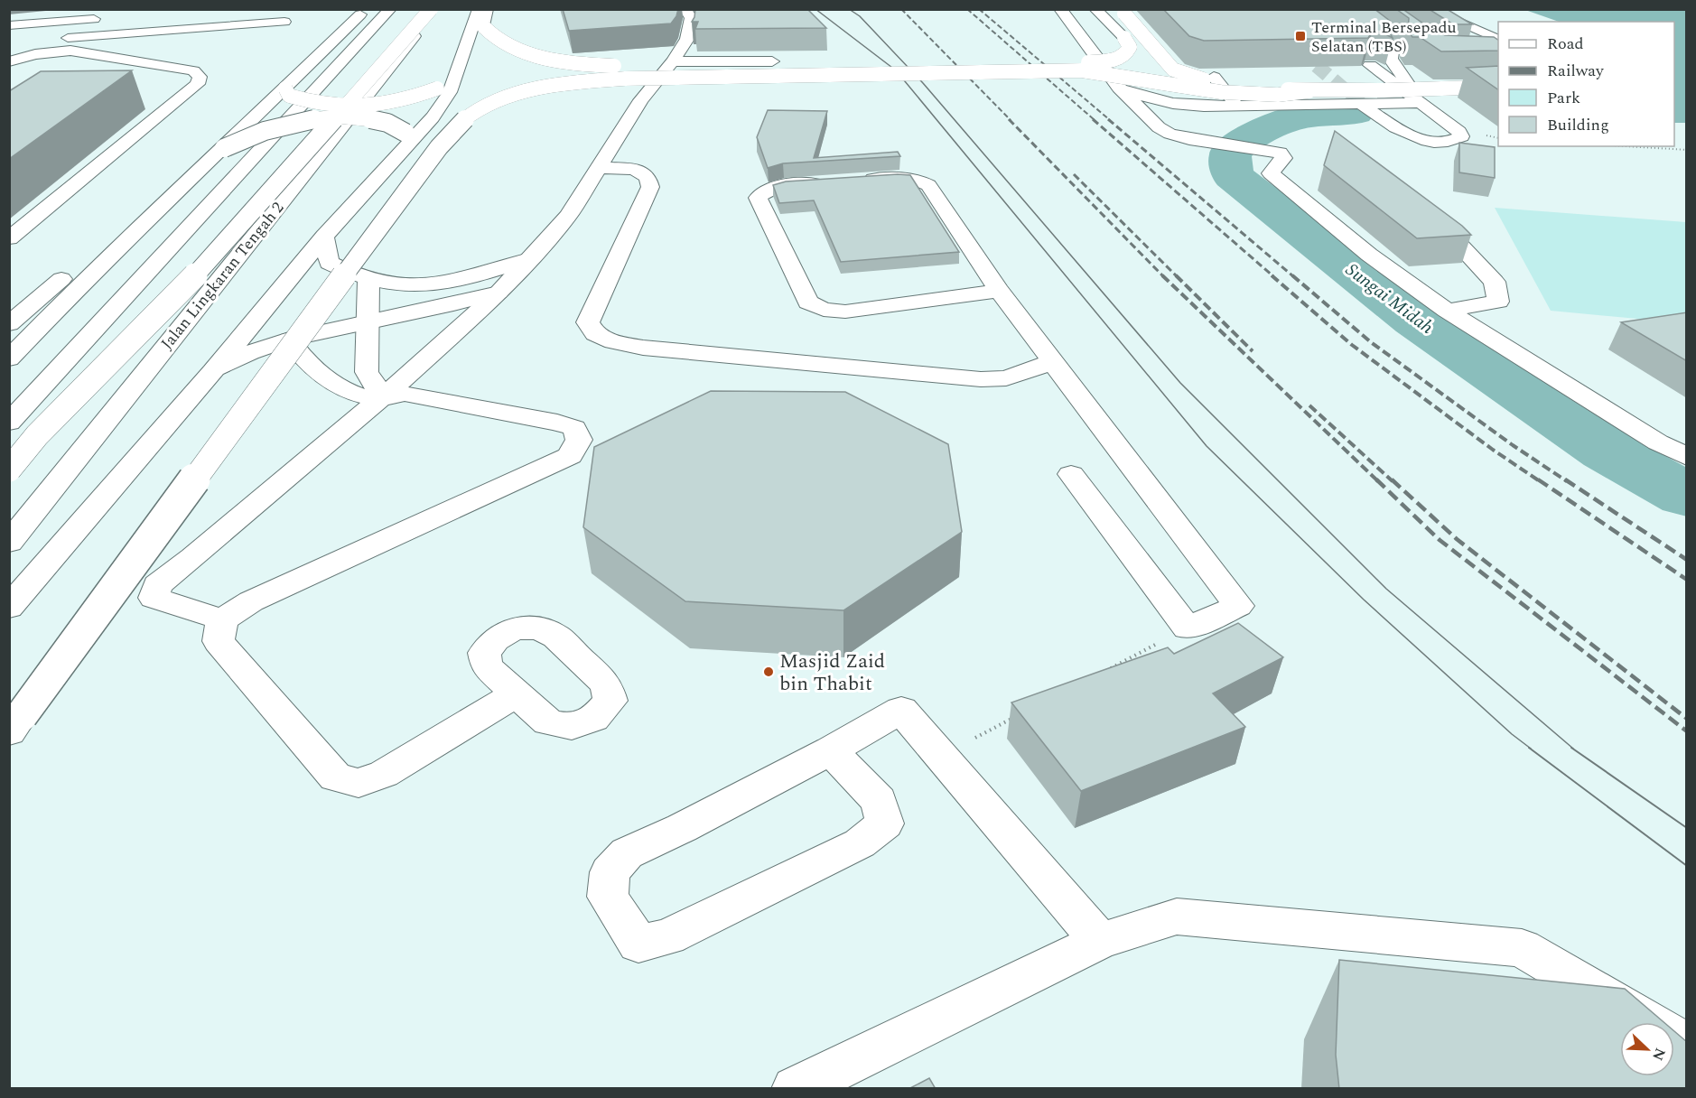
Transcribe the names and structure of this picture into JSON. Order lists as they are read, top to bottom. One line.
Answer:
{"streets":{"main road":["Jalan Lingkaran Tengah 2"]},"water":["Sungai Midah"],"places":{"transit":["Terminal Bersepadu Selatan (TBS)"],"other":["Masjid Zaid bin Thabit"]},"legend":["Road","Railway","Park","Building"],"north":"bottom right"}
